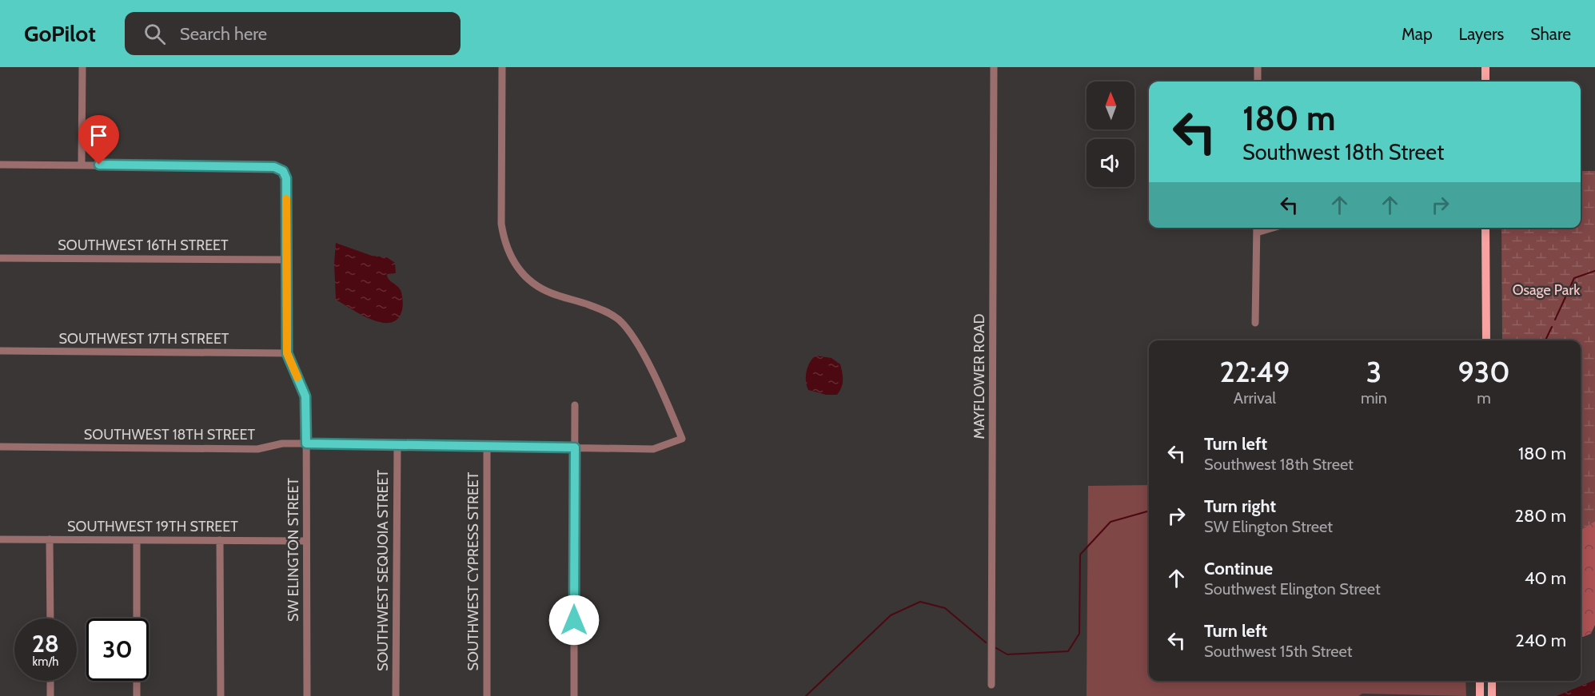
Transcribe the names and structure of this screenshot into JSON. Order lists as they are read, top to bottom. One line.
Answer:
{"streets":{"street":["SOUTHWEST 16TH STREET","SOUTHWEST 17TH STREET","MAYFLOWER ROAD","SOUTHWEST 18TH STREET","SOUTHWEST 19TH STREET","SW ELINGTON STREET","SOUTHWEST SEQUOIA STREET","SOUTHWEST CYPRESS STREET"]},"crossings":[["SOUTHWEST 17TH STREET","SW ELINGTON STREET"],["SOUTHWEST 18TH STREET","SW ELINGTON STREET"],["SOUTHWEST 18TH STREET","SOUTHWEST SEQUOIA STREET"],["SOUTHWEST 18TH STREET","SOUTHWEST CYPRESS STREET"],["SOUTHWEST 19TH STREET","SW ELINGTON STREET"]],"parks":["Osage Park"],"north":"top","page":{"header":"GoPilot","search":"Search here","nav":["Map","Layers","Share"],"turn":["180 m","Southwest 18th Street"],"eta":["22:49","Arrival","3","min","930","m"],"list":[{"name":"Turn left","note":"Southwest 18th Street","value":"180 m"},{"name":"Turn right","note":"SW Elington Street","value":"280 m"},{"name":"Continue","note":"Southwest Elington Street","value":"40 m"},{"name":"Turn left","note":"Southwest 15th Street","value":"240 m"}],"speed":"28 km/h","limit":"30"}}
